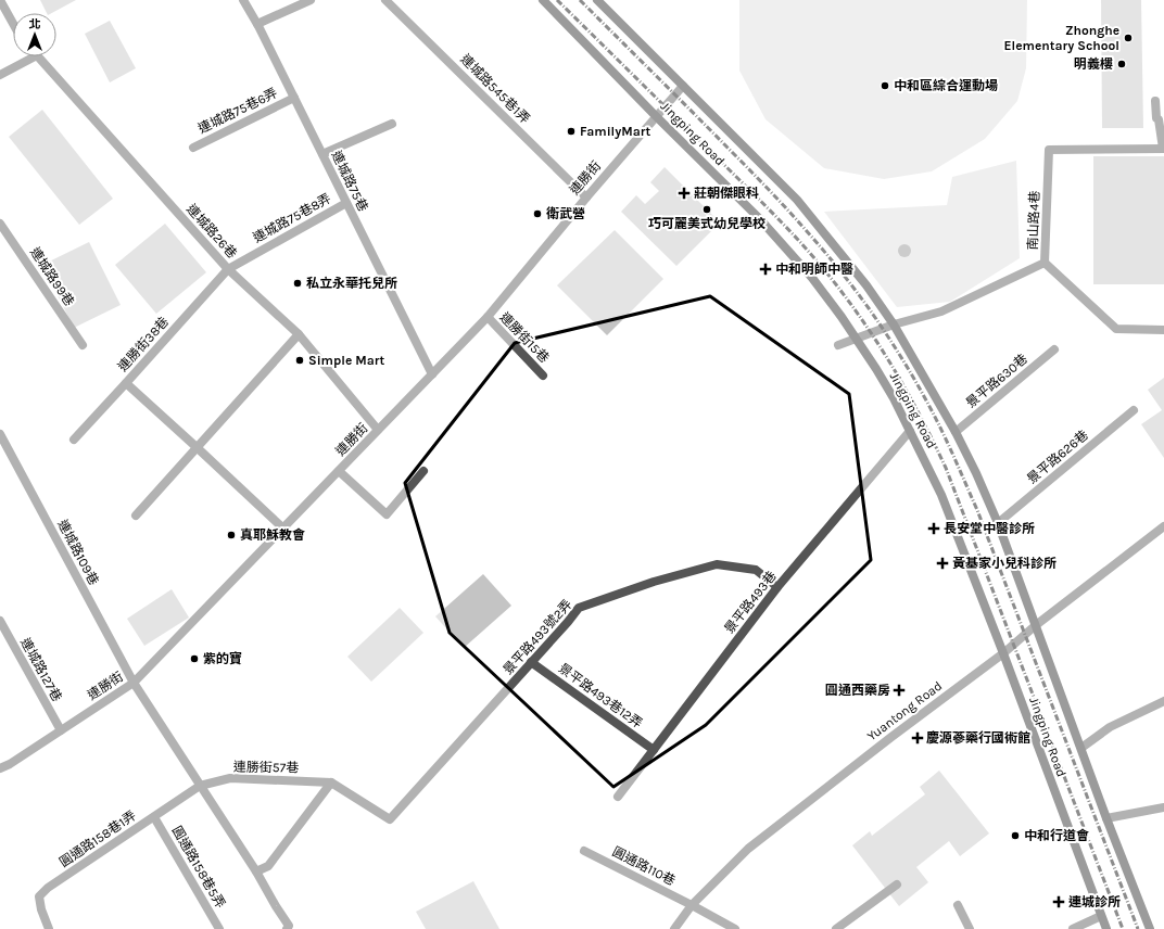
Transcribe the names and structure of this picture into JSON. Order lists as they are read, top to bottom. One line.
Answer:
{"streets":{"main road":["Jingping Road"],"street":["連城路545巷1弄","連城路75巷6弄","連勝街","連城路75巷","連城路75巷8弄","南山路4巷","連城路26巷","連城路99巷","連勝街15巷","連勝街38巷","景平路630巷","景平路626巷","連城路109巷","景平路493巷","景平路493號2弄","連城路127巷","景平路493巷12弄","Yuantong Road","連勝街57巷","圓通路158巷1弄","圓通路110巷","圓通路158巷5弄"]},"crossings":[["連城路545巷1弄","連勝街"],["連城路75巷6弄","連城路75巷"],["Jingping Road","連勝街"],["Jingping Road","南山路4巷"],["Jingping Road","景平路630巷"],["Jingping Road","景平路626巷"],["Jingping Road","景平路493巷"],["Jingping Road","Yuantong Road"],["連勝街","連城路75巷"],["連勝街","連城路26巷"],["連勝街","連勝街15巷"],["連勝街","連勝街38巷"],["連勝街","連城路109巷"],["連勝街","連城路127巷"],["連城路75巷","連城路75巷8弄"],["連城路75巷8弄","連城路26巷"],["連城路75巷8弄","連勝街38巷"],["連城路26巷","連勝街38巷"],["景平路493巷","景平路493號2弄"],["景平路493巷","景平路493巷12弄"],["景平路493號2弄","景平路493巷12弄"],["景平路493號2弄","連勝街57巷"],["Yuantong Road","圓通路110巷"],["連勝街57巷","圓通路158巷1弄"],["圓通路158巷1弄","圓通路158巷5弄"]],"places":{"other":["Zhonghe Elementary School","明義樓","中和區綜合運動場","FamilyMart","巧可麗美式幼兒學校","衛武營","私立永華托兒所","Simple Mart","真耶穌教會","紫的寶","中和行道會"],"health":["莊朝傑眼科","中和明師中醫","長安堂中醫診所","黃基家小兒科診所","圓通西藥房","慶源蔘藥行國術館","連城診所"]},"north":"top"}
